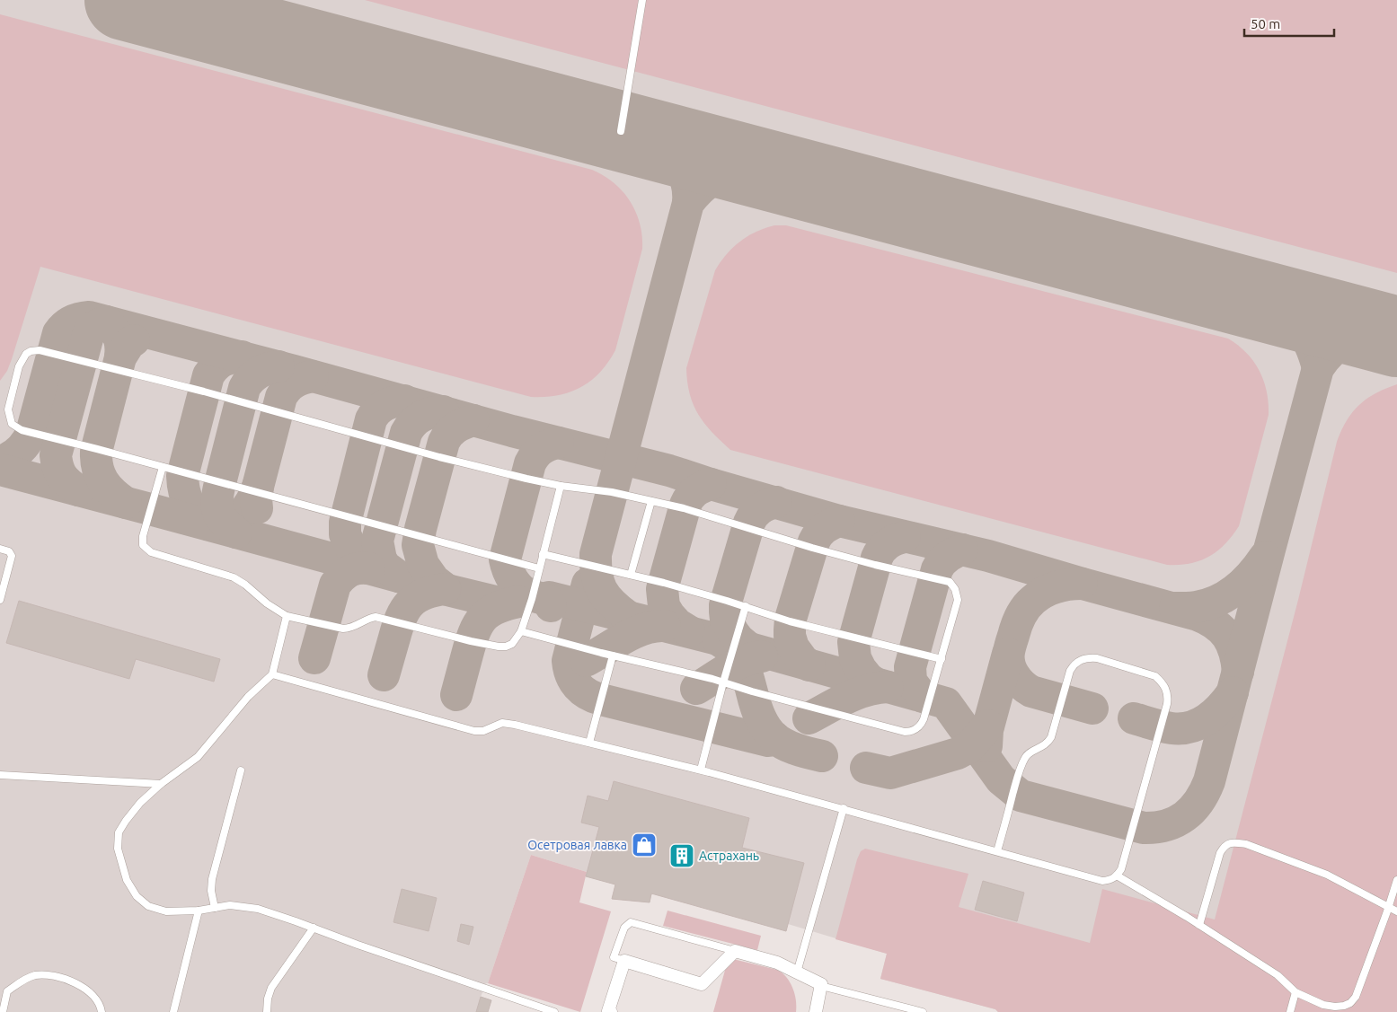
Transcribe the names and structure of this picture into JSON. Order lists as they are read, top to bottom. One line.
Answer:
{"places":{"shop":["Осетровая лавка"],"building":["Астрахань"]},"scale_bar":"50 m"}
